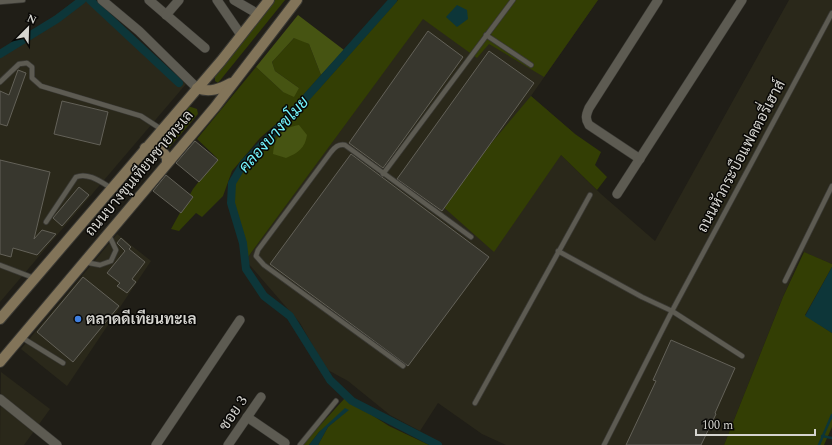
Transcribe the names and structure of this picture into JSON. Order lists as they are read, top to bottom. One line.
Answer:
{"streets":{"main road":["ถนนบางขุนเทียนชายทะเล"],"street":["ซอย 3"],"lane":["ถนนหัวกระบือแฟคตอรี่เฮาส์"]},"water":["คลองบางขโมย"],"places":["ตลาดดีเทียนทะเล"],"scale_bar":"100 m","north":"top right"}
